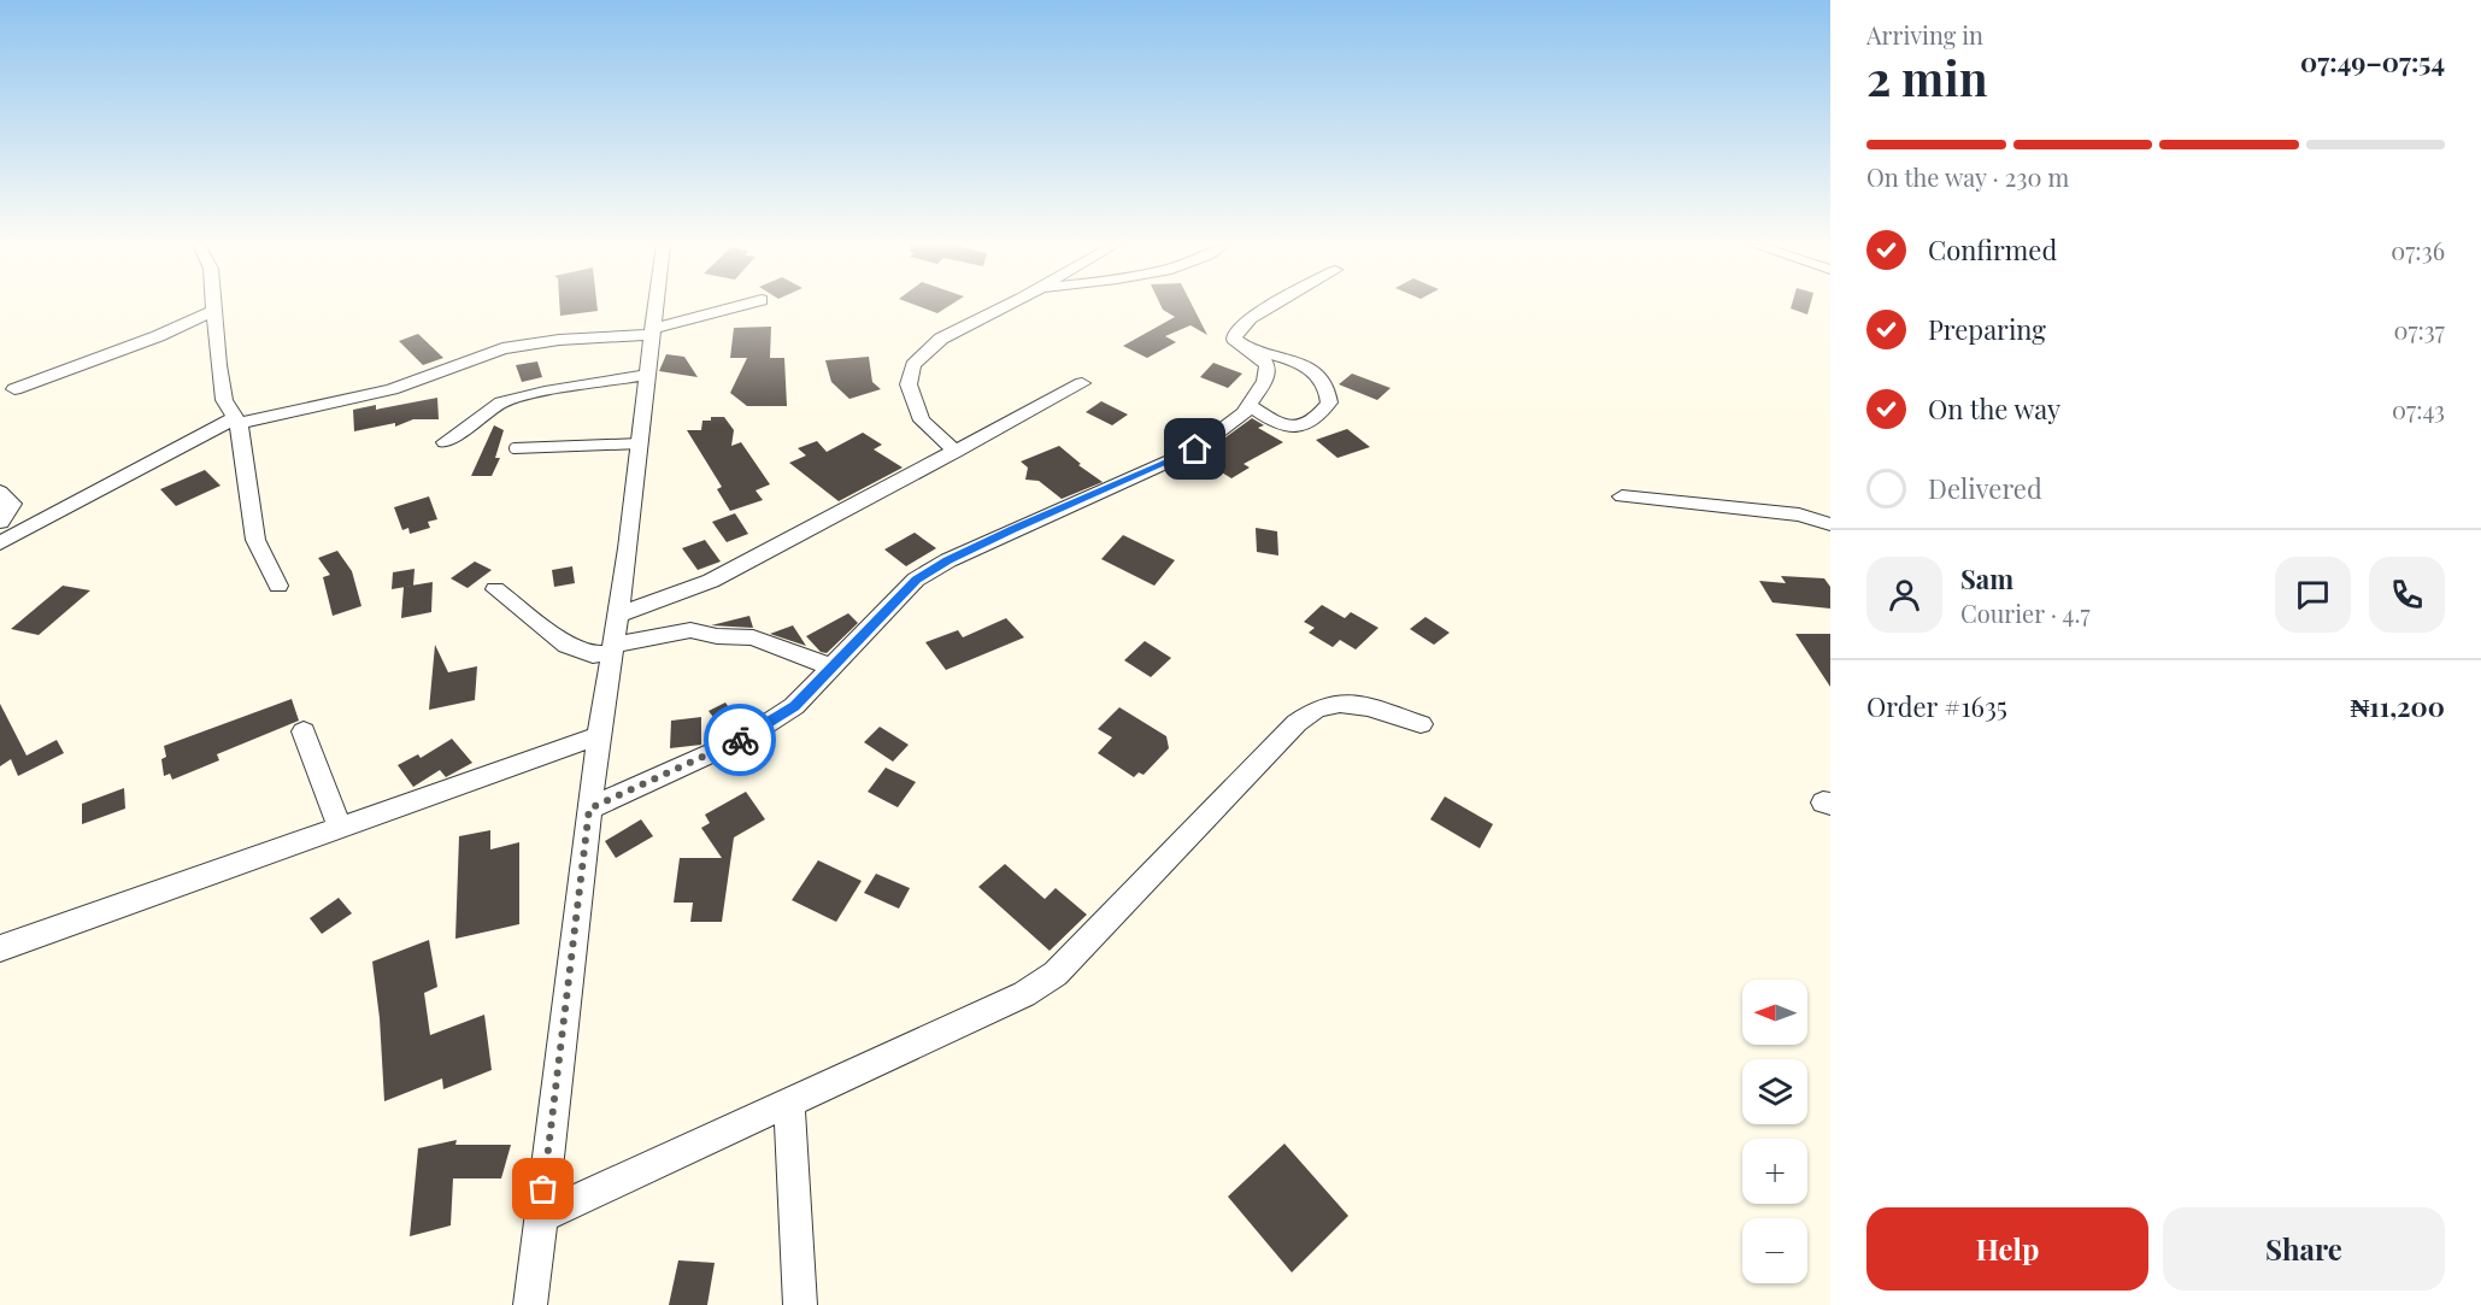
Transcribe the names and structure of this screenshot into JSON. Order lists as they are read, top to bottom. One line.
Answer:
{"north":"left","page":{"heading":["2 min","Arriving in","07:49–07:54"],"panel":["Sam","Courier · 4.7","Order #1635","₦11,200"],"bar":"On the way · 230 m","list":[["Confirmed","07:36"],["Preparing","07:37"],["On the way","07:43"],"Delivered"],"map_buttons":["+","−"],"buttons":["Help","Share"]}}
